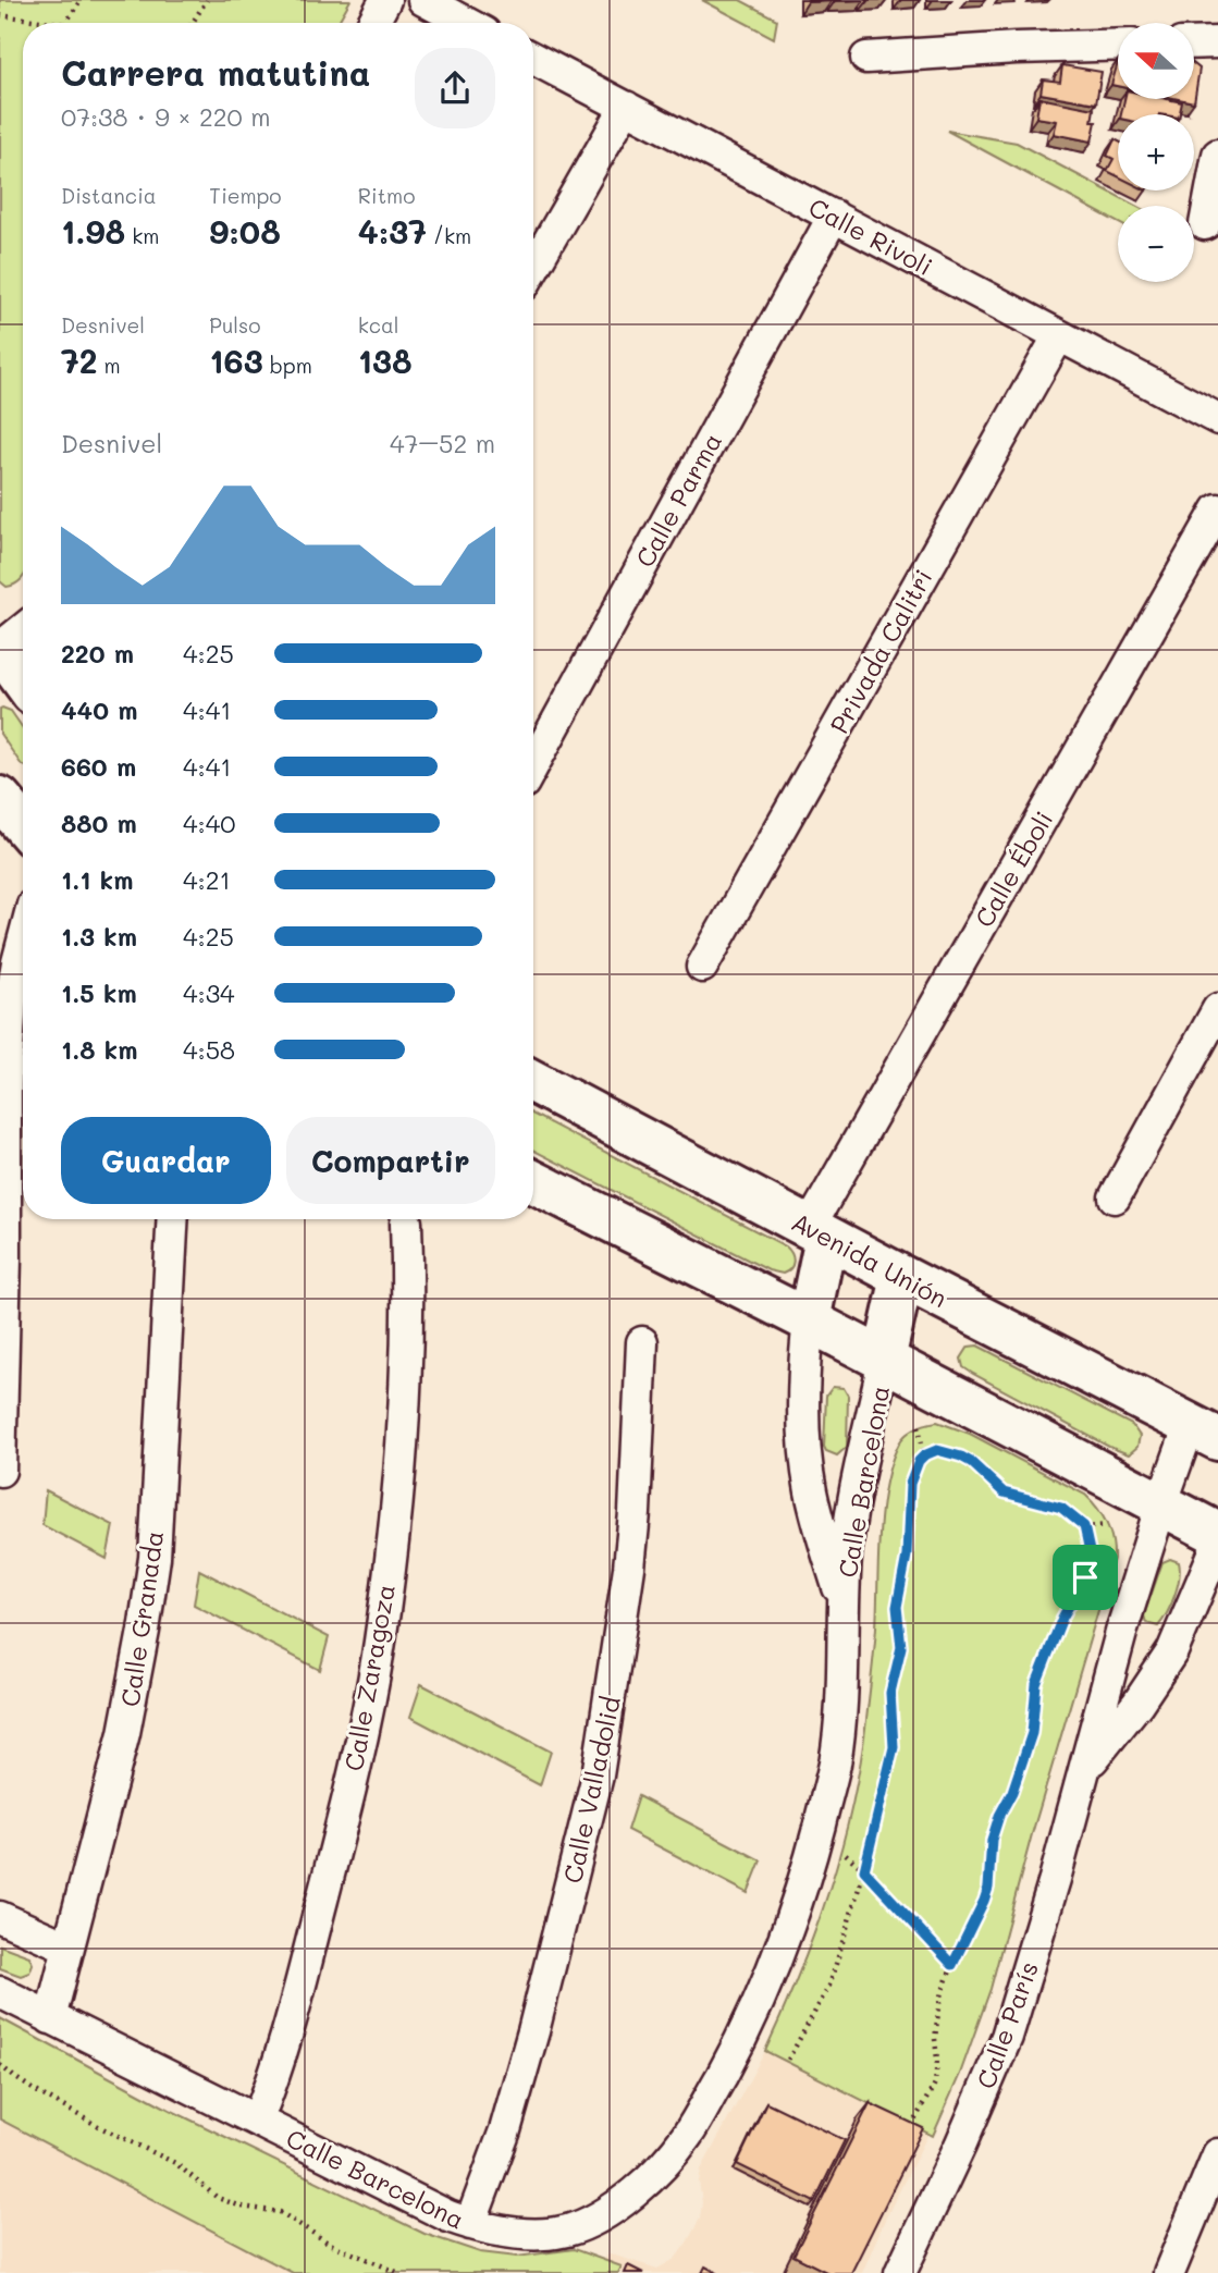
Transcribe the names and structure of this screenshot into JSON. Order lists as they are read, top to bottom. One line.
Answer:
{"streets":{"street":["Calle Rivoli","Calle Parma","Privada Calitri","Calle Éboli","Avenida Unión","Calle Barcelona","Calle Granada","Calle Zaragoza","Calle Valladolid","Calle París"]},"crossings":[["Calle Rivoli","Calle Parma"],["Calle Rivoli","Privada Calitri"],["Calle Éboli","Avenida Unión"],["Avenida Unión","Calle París"],["Calle Barcelona","Calle Granada"],["Calle Barcelona","Calle Zaragoza"],["Calle Barcelona","Calle Valladolid"]],"north":"left","page":{"map_buttons":["+","−"],"heading":["Carrera matutina","07:38 · 9 × 220 m"],"stats":[["Distancia","1.98 km"],["Tiempo","9:08"],["Ritmo","4:37 /km"],["Desnivel","72 m"],["Pulso","163 bpm"],["kcal","138"]],"chart":["Desnivel","47–52 m"],"list":[{"name":"220 m","note":"4:25"},{"name":"440 m","note":"4:41"},{"name":"660 m","note":"4:41"},{"name":"880 m","note":"4:40"},{"name":"1.1 km","note":"4:21"},{"name":"1.3 km","note":"4:25"},{"name":"1.5 km","note":"4:34"},{"name":"1.8 km","note":"4:58"}],"buttons":["Guardar","Compartir"]}}
